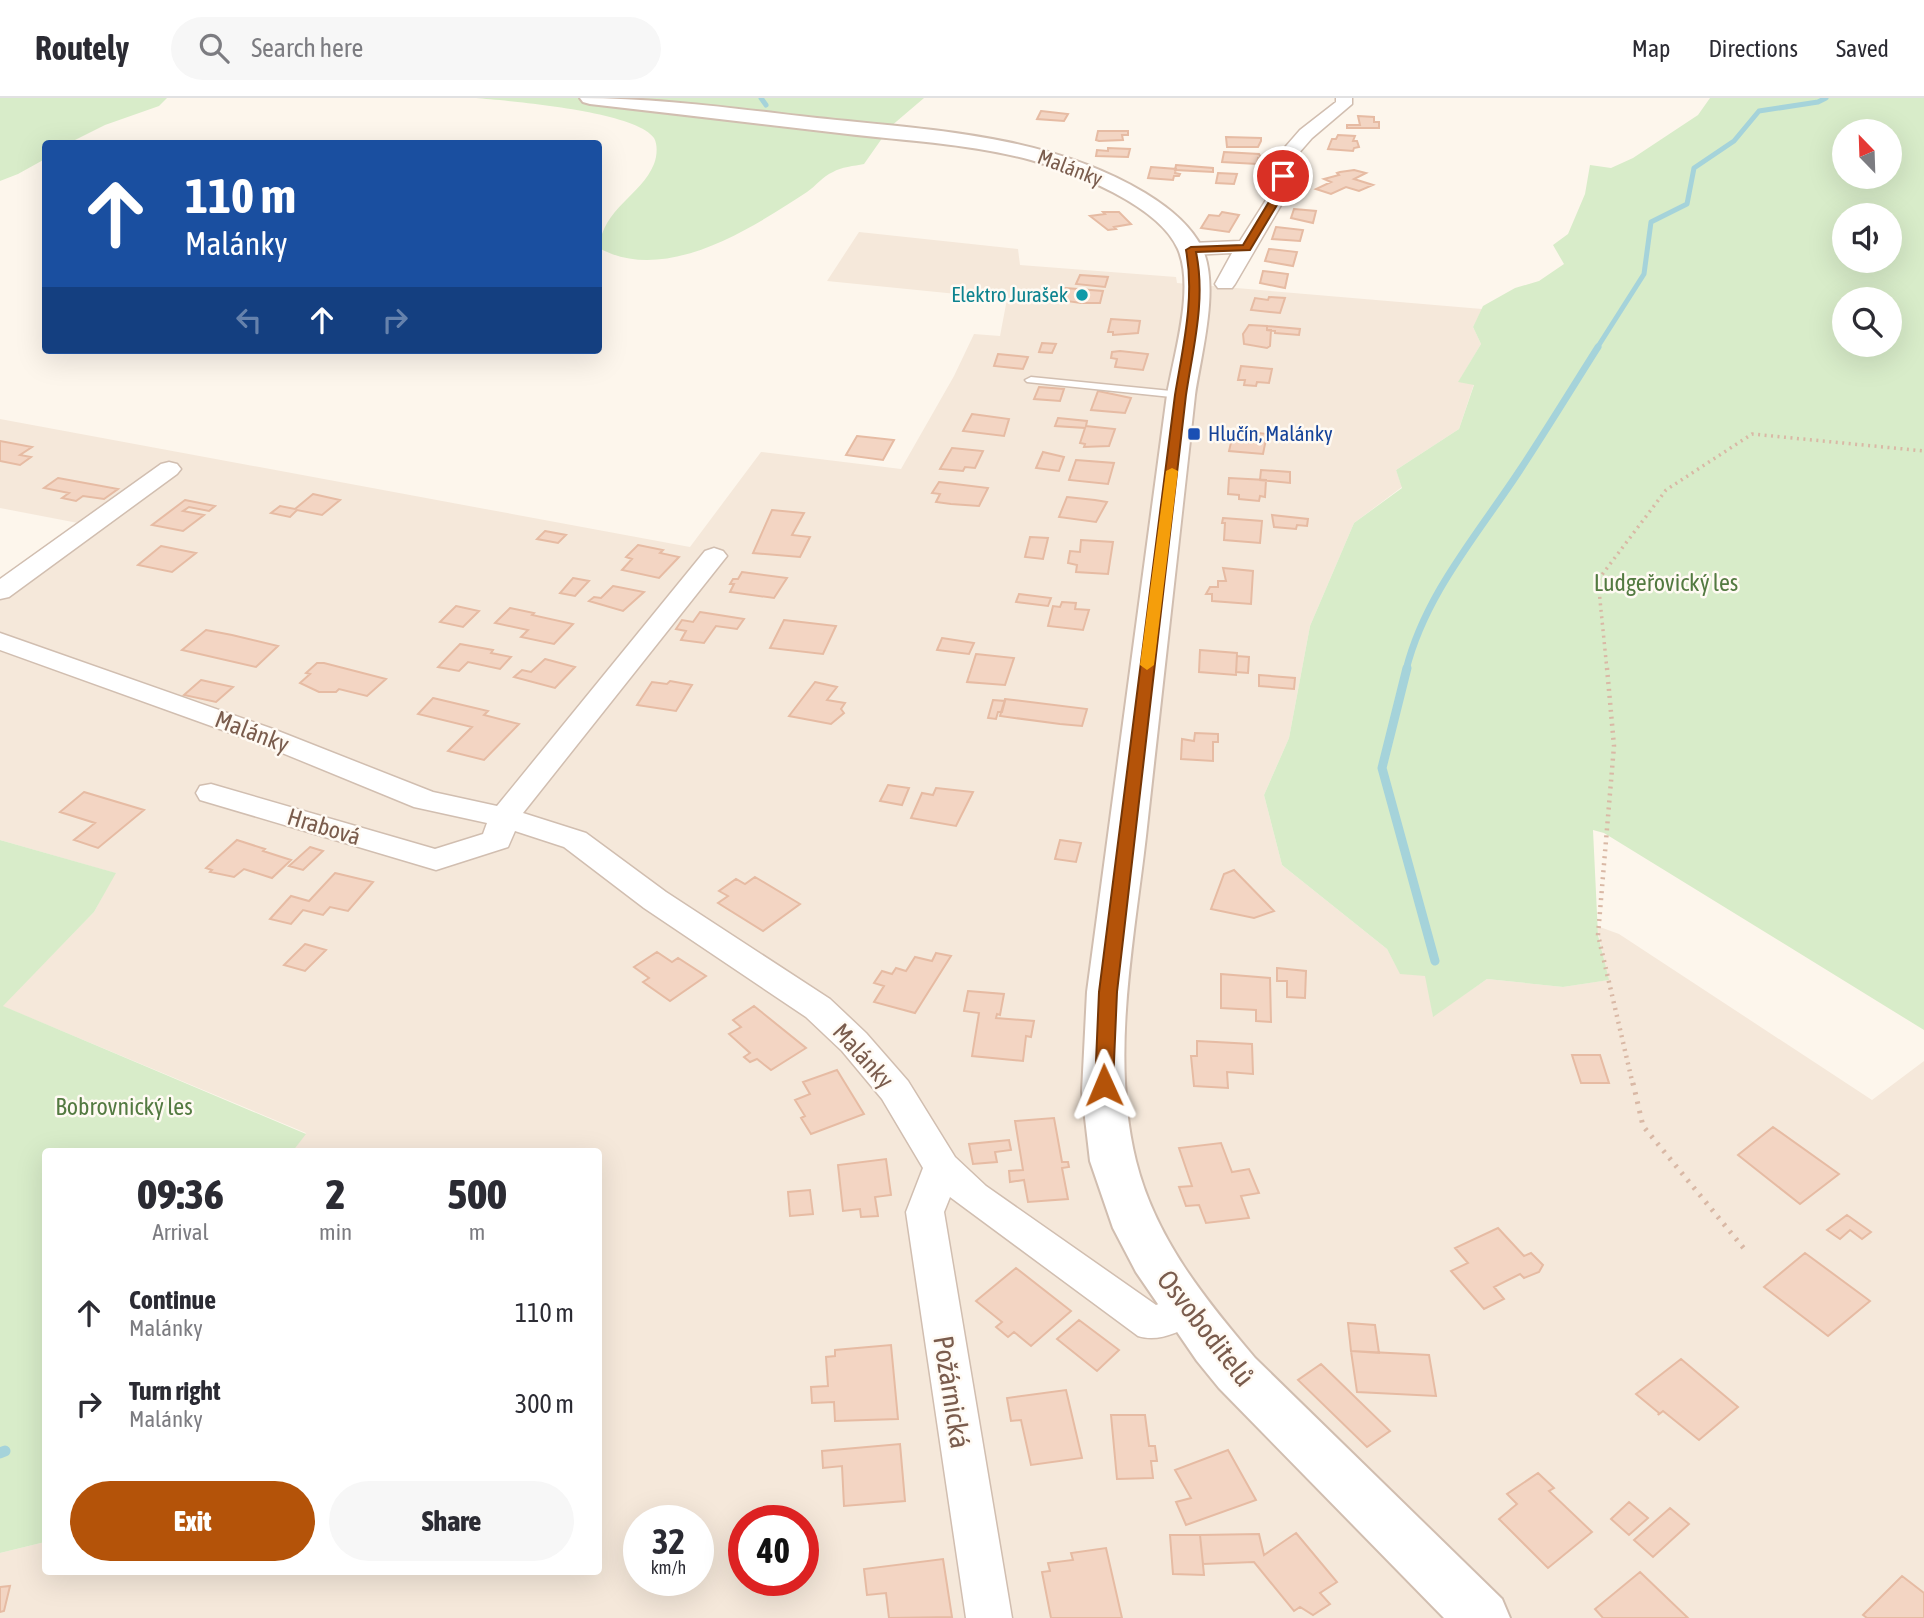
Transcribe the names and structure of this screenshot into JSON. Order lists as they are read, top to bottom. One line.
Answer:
{"streets":{"street":["Malánky","Hrabová","Osvoboditelů","Požárnická"]},"crossings":[["Malánky","Hrabová"],["Malánky","Osvoboditelů"],["Malánky","Požárnická"]],"parks":["Ludgeřovický les","Bobrovnický les"],"places":{"other":["Elektro Jurašek"],"transit":["Hlučín, Malánky"]},"north":"top left","page":{"header":"Routely","search":"Search here","nav":["Map","Directions","Saved"],"turn":["110 m","Malánky"],"eta":["09:36","Arrival","2","min","500","m"],"list":[{"name":"Continue","note":"Malánky","value":"110 m"},{"name":"Turn right","note":"Malánky","value":"300 m"}],"buttons":["Exit","Share"],"speed":"32 km/h","limit":"40"}}
